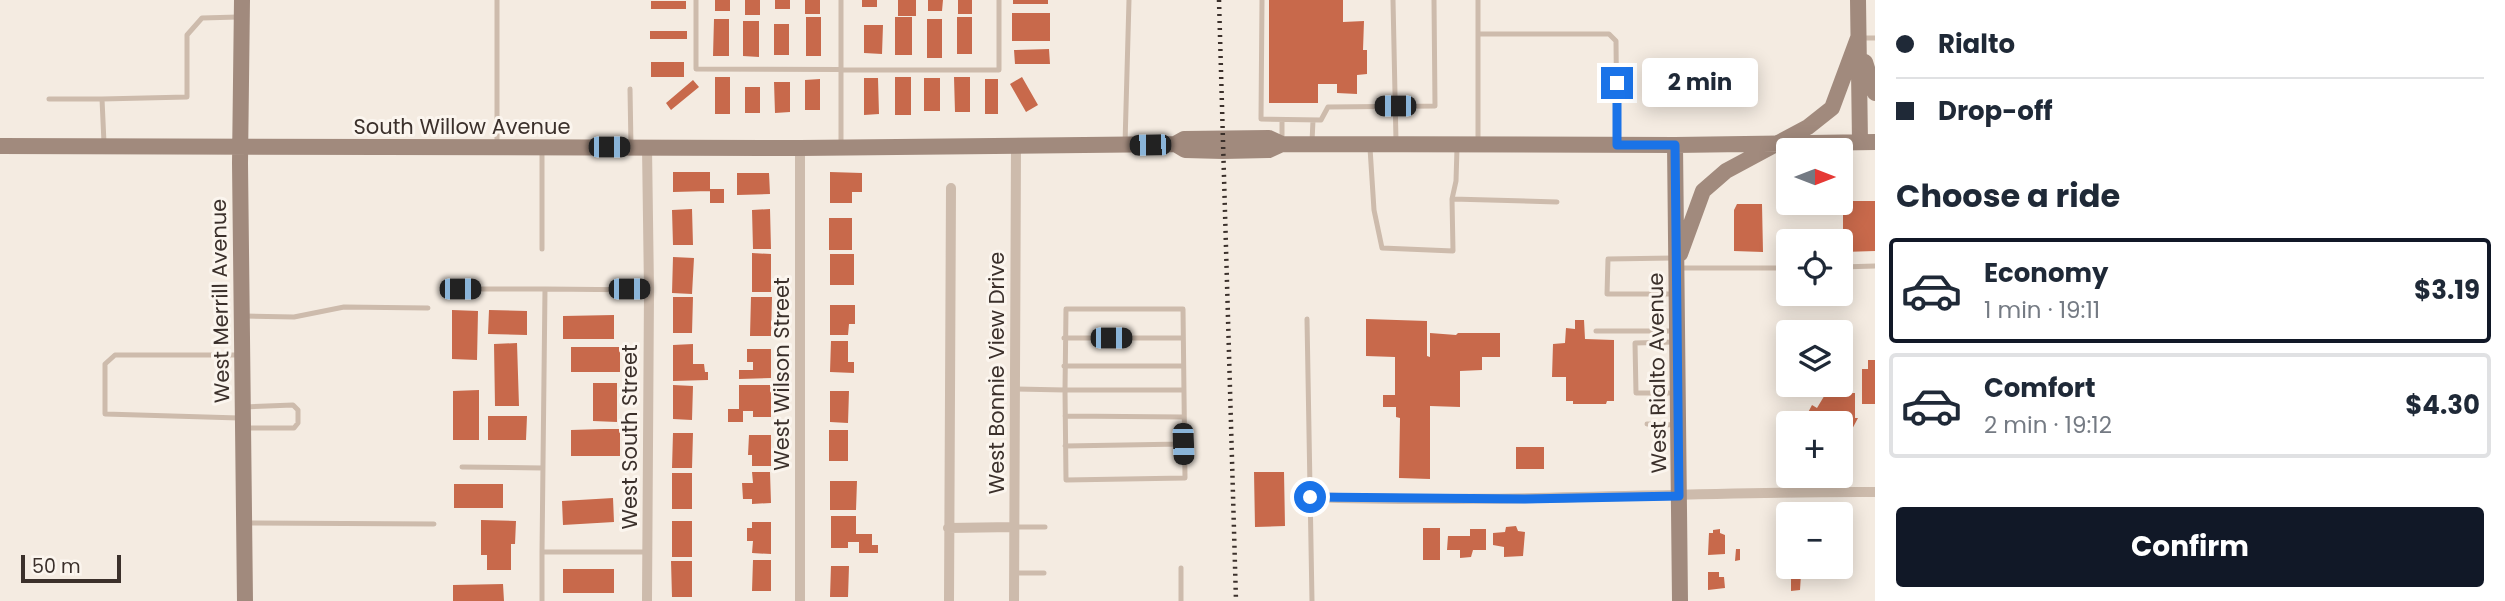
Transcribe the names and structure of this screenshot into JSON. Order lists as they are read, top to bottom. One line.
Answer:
{"streets":{"street":["South Willow Avenue","West Merrill Avenue","West Bonnie View Drive","West Rialto Avenue","West Wilson Street","West South Street"]},"crossings":[["South Willow Avenue","West Merrill Avenue"],["South Willow Avenue","West Bonnie View Drive"],["South Willow Avenue","West Rialto Avenue"],["South Willow Avenue","West Wilson Street"],["South Willow Avenue","West South Street"]],"scale_bar":"50 m","north":"right","page":{"banner":["Rialto","Drop-off"],"bubble":"2 min","map_buttons":["+","−"],"heading":"Choose a ride","list":[{"name":"Economy","note":"1 min · 19:11","value":"$3.19"},{"name":"Comfort","note":"2 min · 19:12","value":"$4.30"}],"buttons":"Confirm","scale":"50 m"}}
